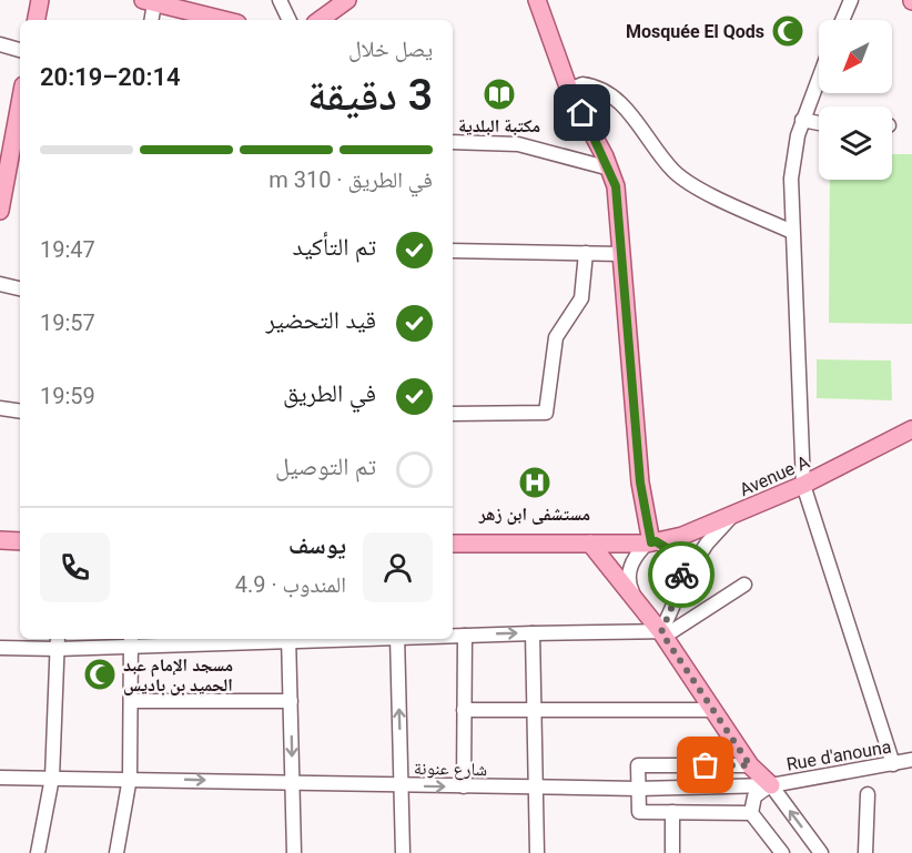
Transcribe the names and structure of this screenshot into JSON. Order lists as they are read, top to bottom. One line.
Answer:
{"streets":{"main road":["Avenue A"],"street":["Rue d'anouna","شارع عنونة"]},"crossings":[["Rue d'anouna","شارع عنونة"]],"places":{"mosque":["Mosquée El Qods","مسجد الإمام عبد الحميد بن باديس"],"library":["مكتبة البلدية"],"hospital":["مستشفى ابن زهر"]},"north":"bottom left","page":{"heading":["3 دقيقة","يصل خلال","20:14–20:19"],"panel":["يوسف","المندوب · 4.9"],"bar":"في الطريق · 310 m","list":[["تم التأكيد","19:47"],["قيد التحضير","19:57"],["في الطريق","19:59"],"تم التوصيل"]}}
